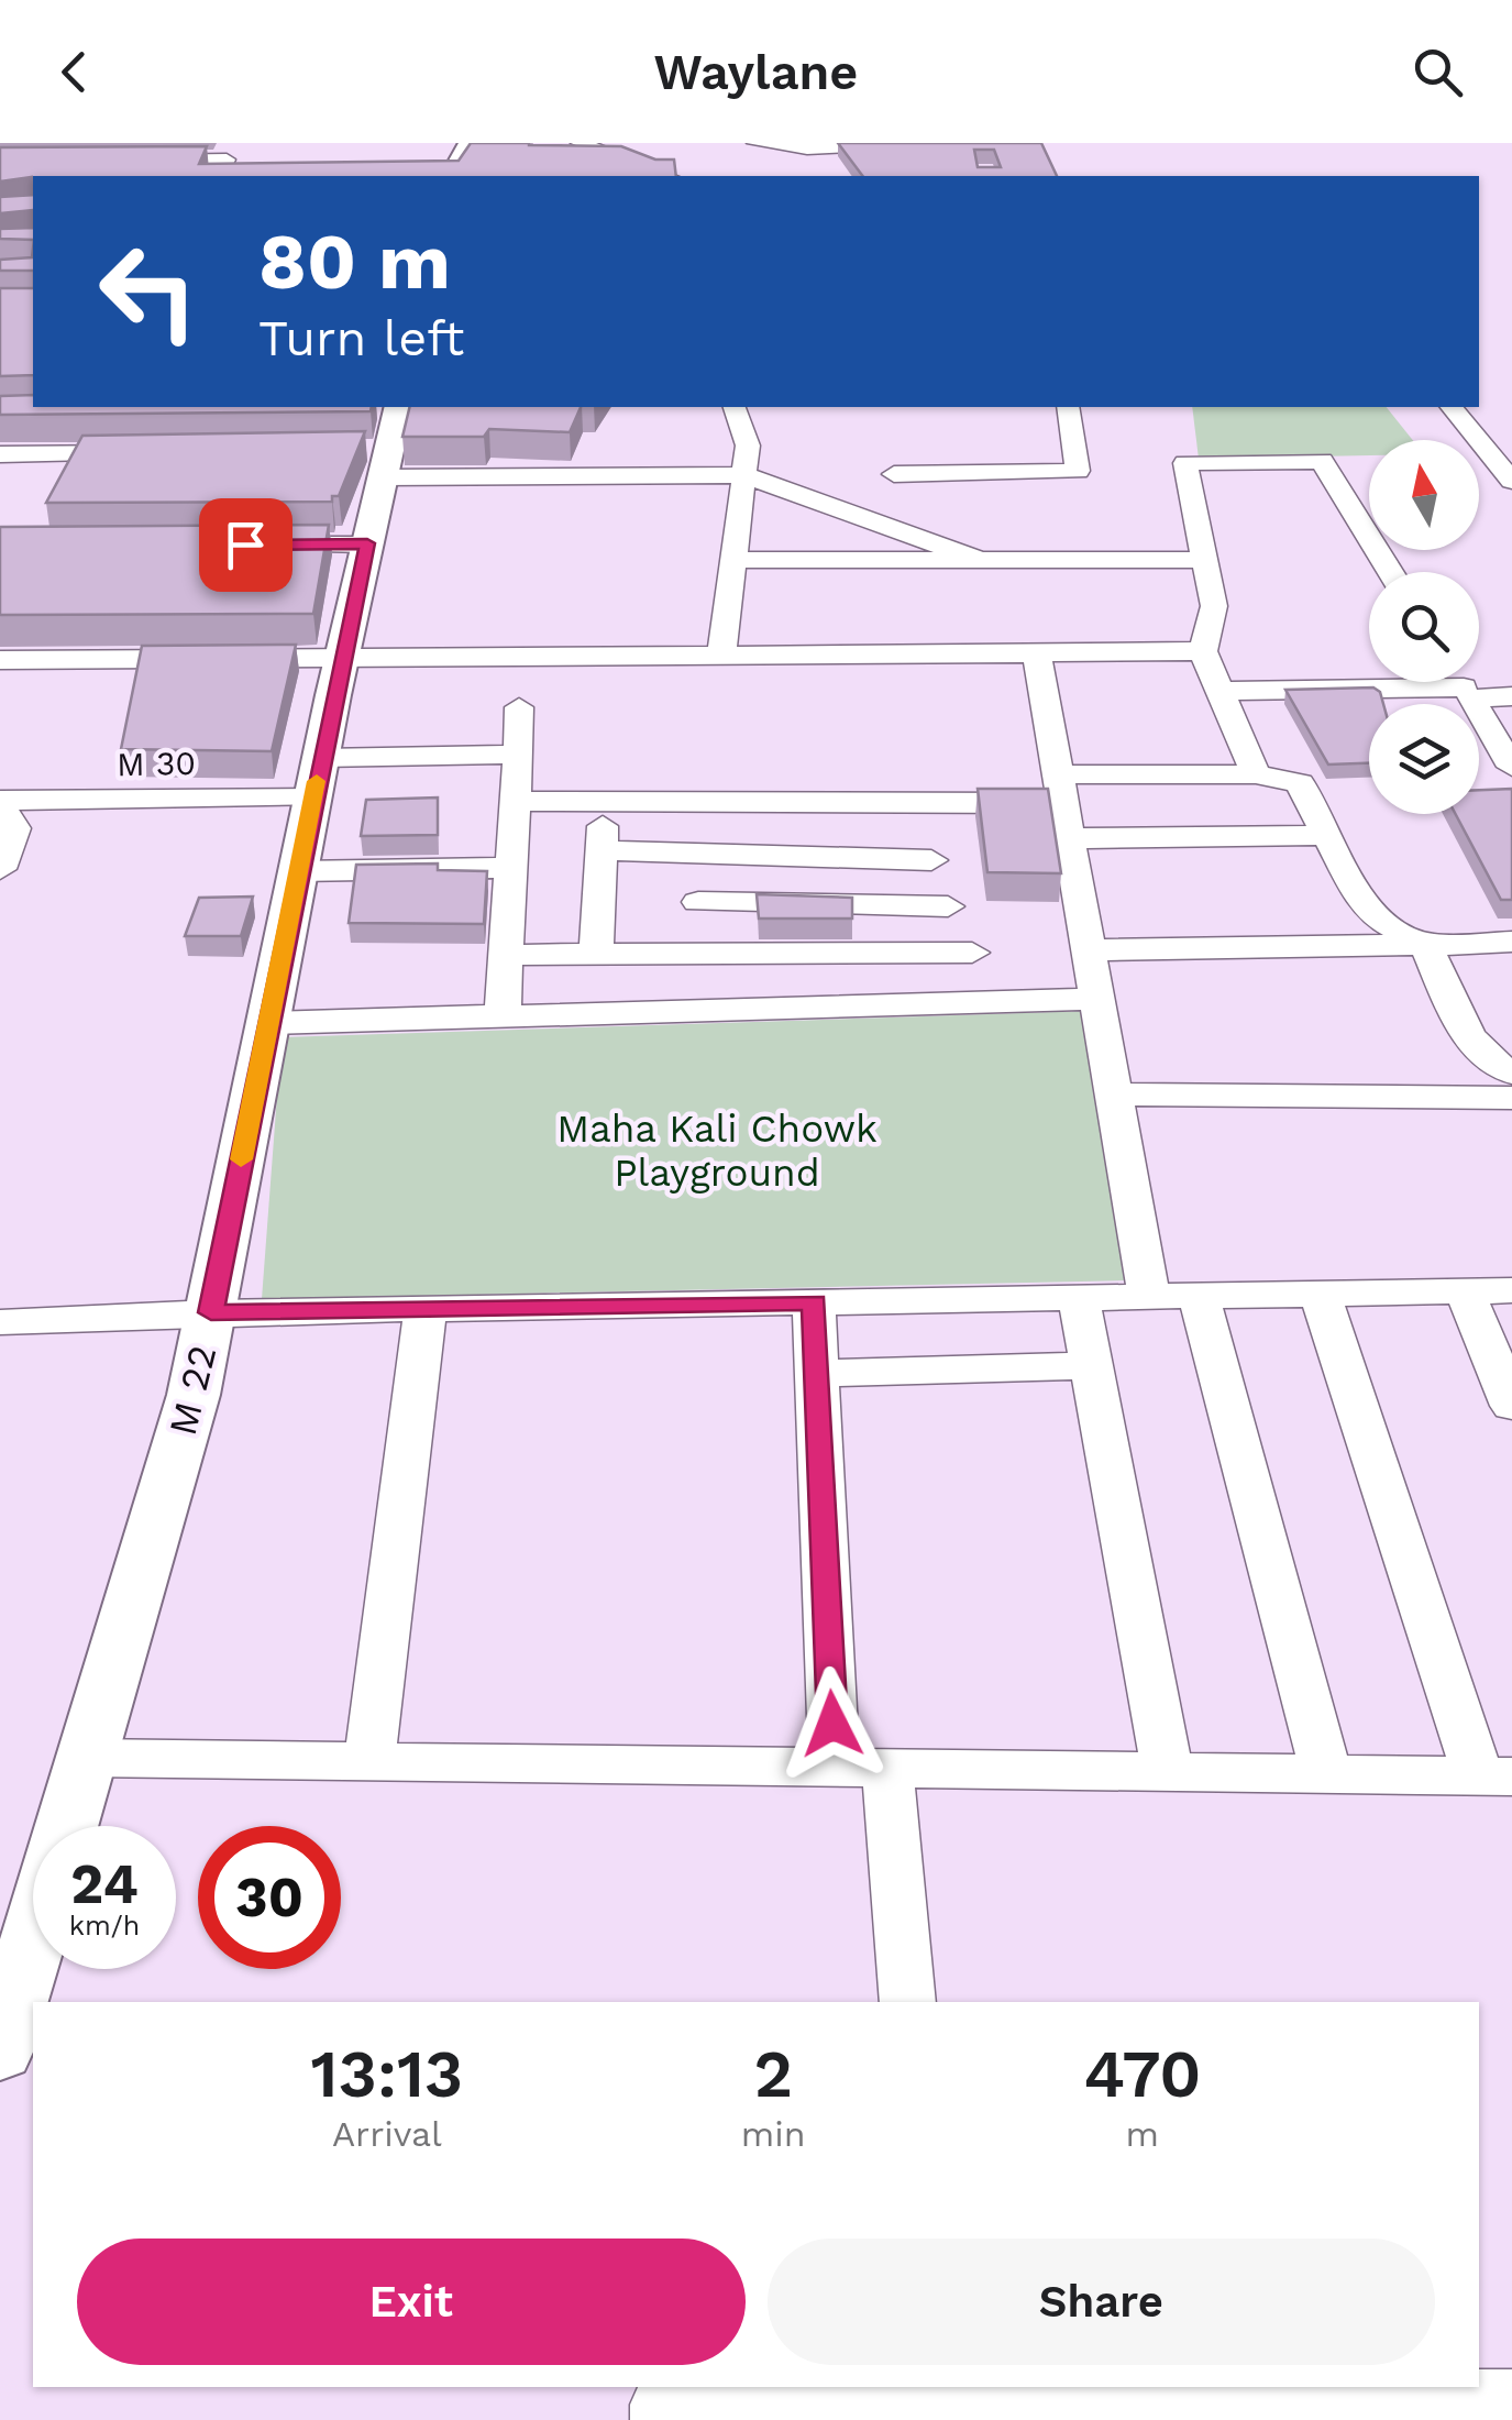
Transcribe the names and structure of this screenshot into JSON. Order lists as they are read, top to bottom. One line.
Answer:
{"streets":{"street":["M 30","M 22"]},"crossings":[["M 30","M 22"]],"parks":["Maha Kali Chowk Playground"],"north":"top","page":{"header":"Waylane","turn":["80 m","Turn left"],"speed":"24 km/h","limit":"30","eta":["13:13","Arrival","2","min","470","m"],"buttons":["Exit","Share"]}}
